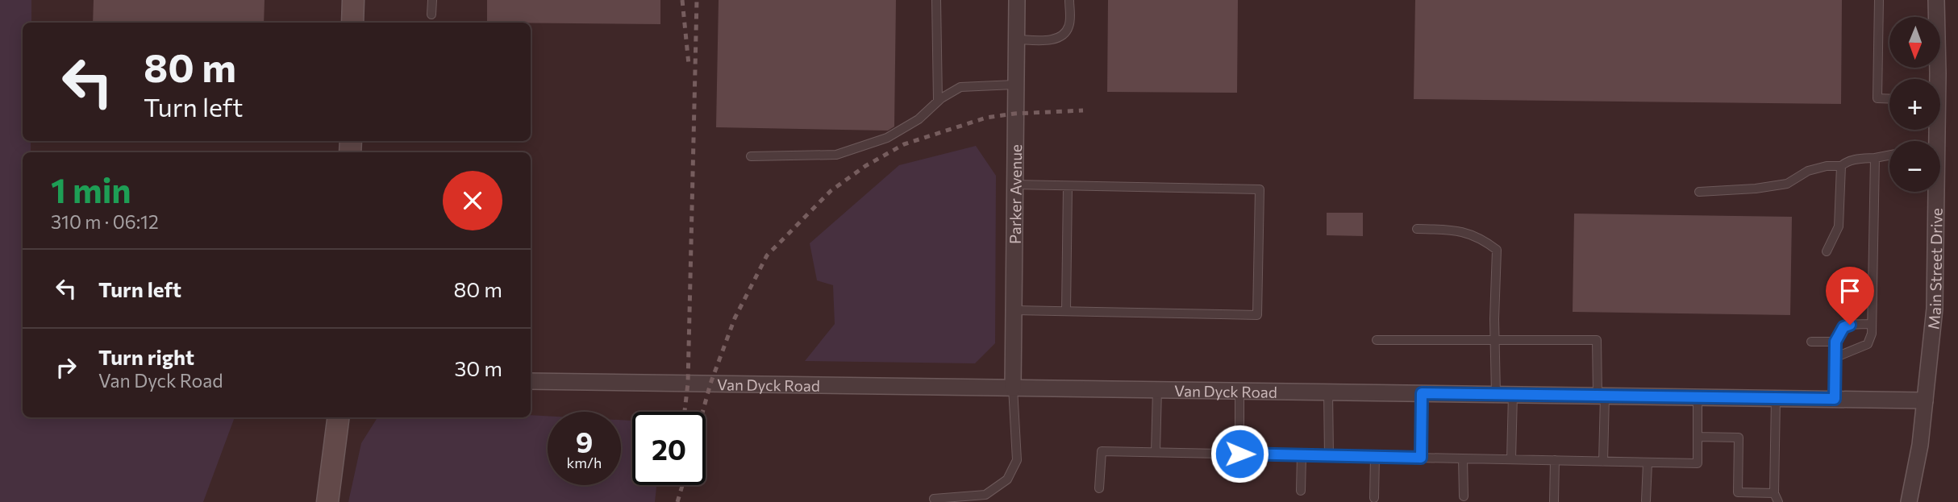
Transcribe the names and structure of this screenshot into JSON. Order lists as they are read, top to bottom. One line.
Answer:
{"streets":{"street":["Parker Avenue","Main Street Drive","Van Dyck Road"]},"crossings":[["Parker Avenue","Van Dyck Road"],["Main Street Drive","Van Dyck Road"]],"north":"bottom","page":{"map_buttons":["+","−"],"turn":["80 m","Turn left"],"heading":["1 min","310 m · 06:12"],"list":[{"name":"Turn left","value":"80 m"},{"name":"Turn right","note":"Van Dyck Road","value":"30 m"}],"speed":"9 km/h","limit":"20"}}
